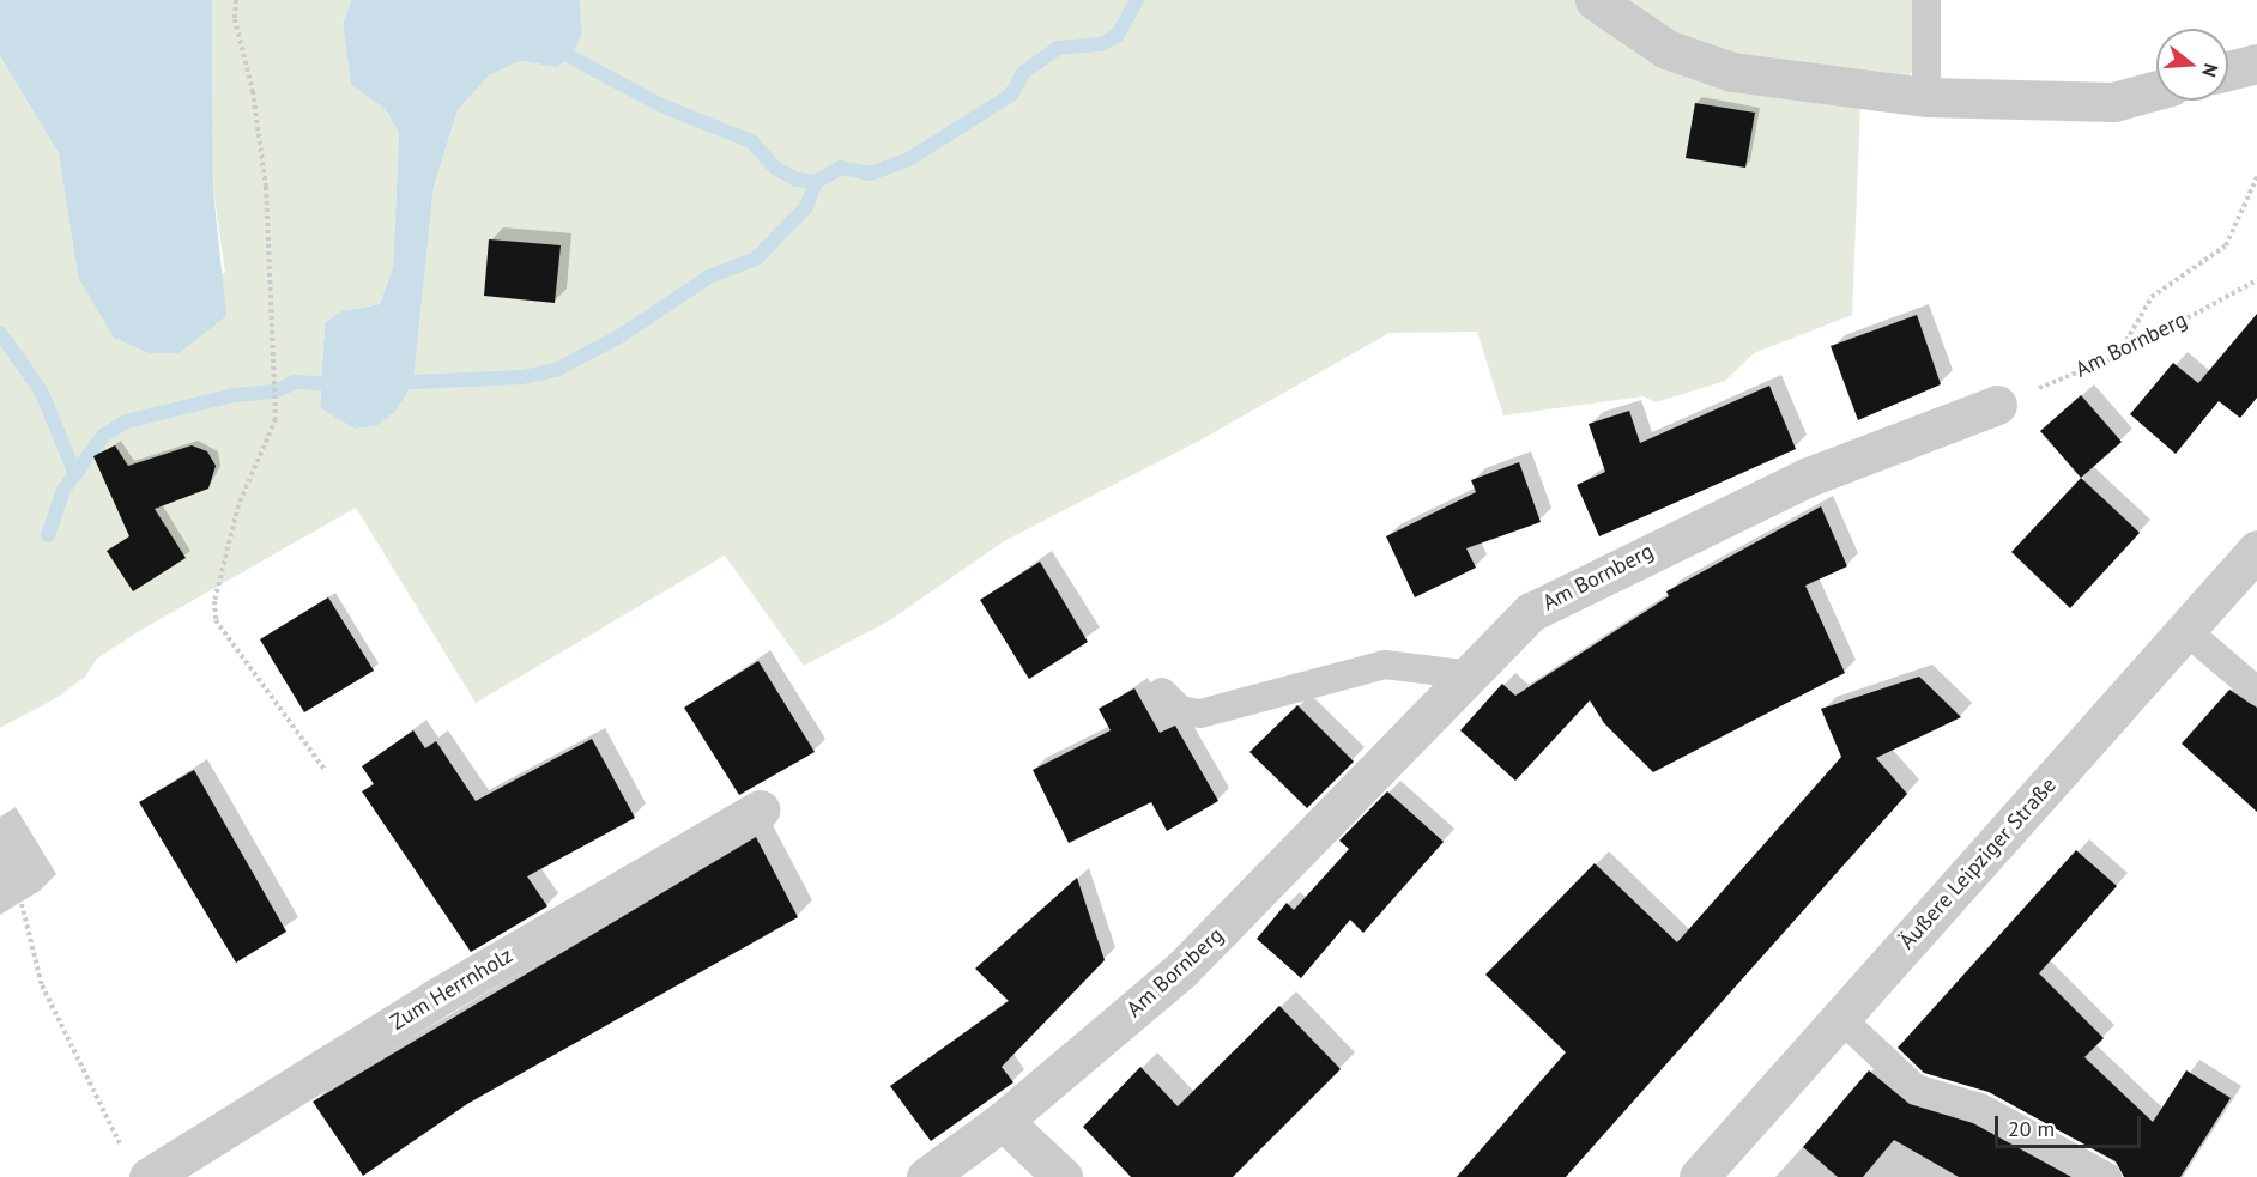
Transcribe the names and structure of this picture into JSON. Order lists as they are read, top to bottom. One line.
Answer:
{"streets":{"street":["Am Bornberg","Äußere Leipziger Straße","Zum Herrnholz"]},"scale_bar":"20 m","north":"right"}
